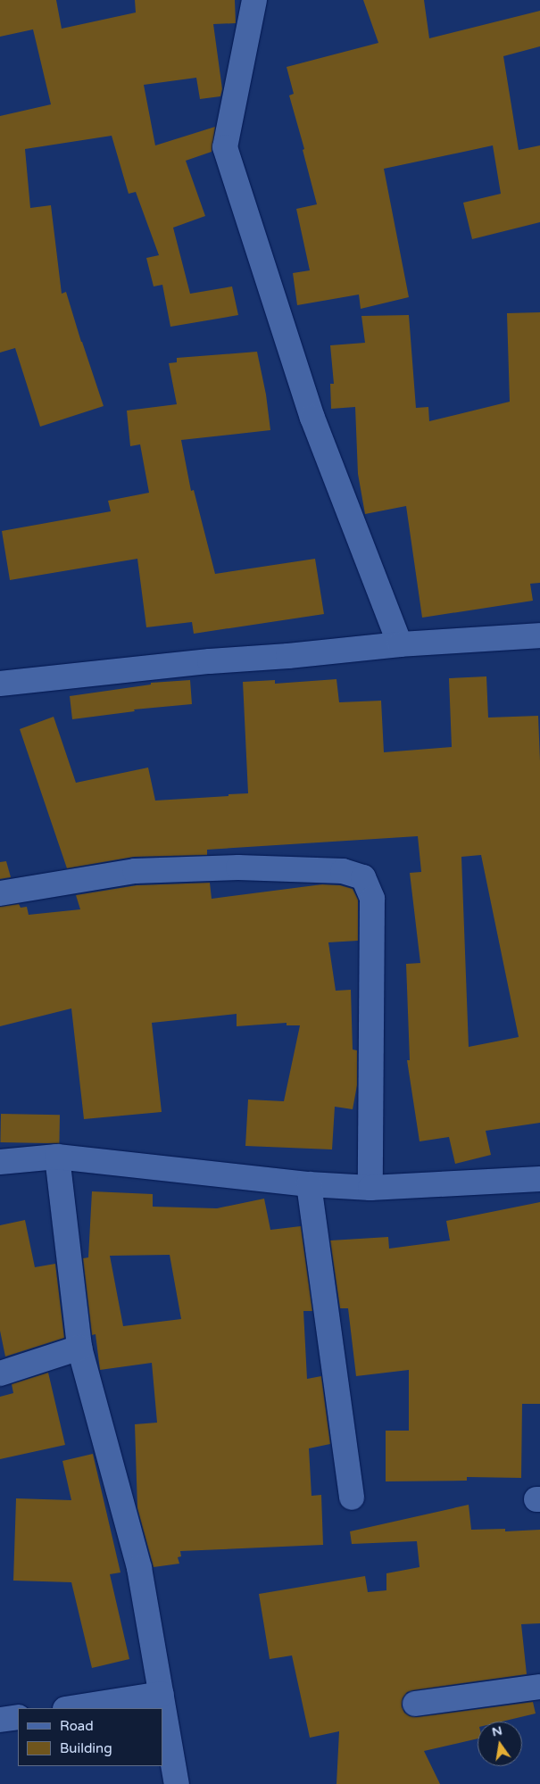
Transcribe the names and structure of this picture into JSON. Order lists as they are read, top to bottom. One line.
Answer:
{"legend":["Road","Building"],"north":"top"}
